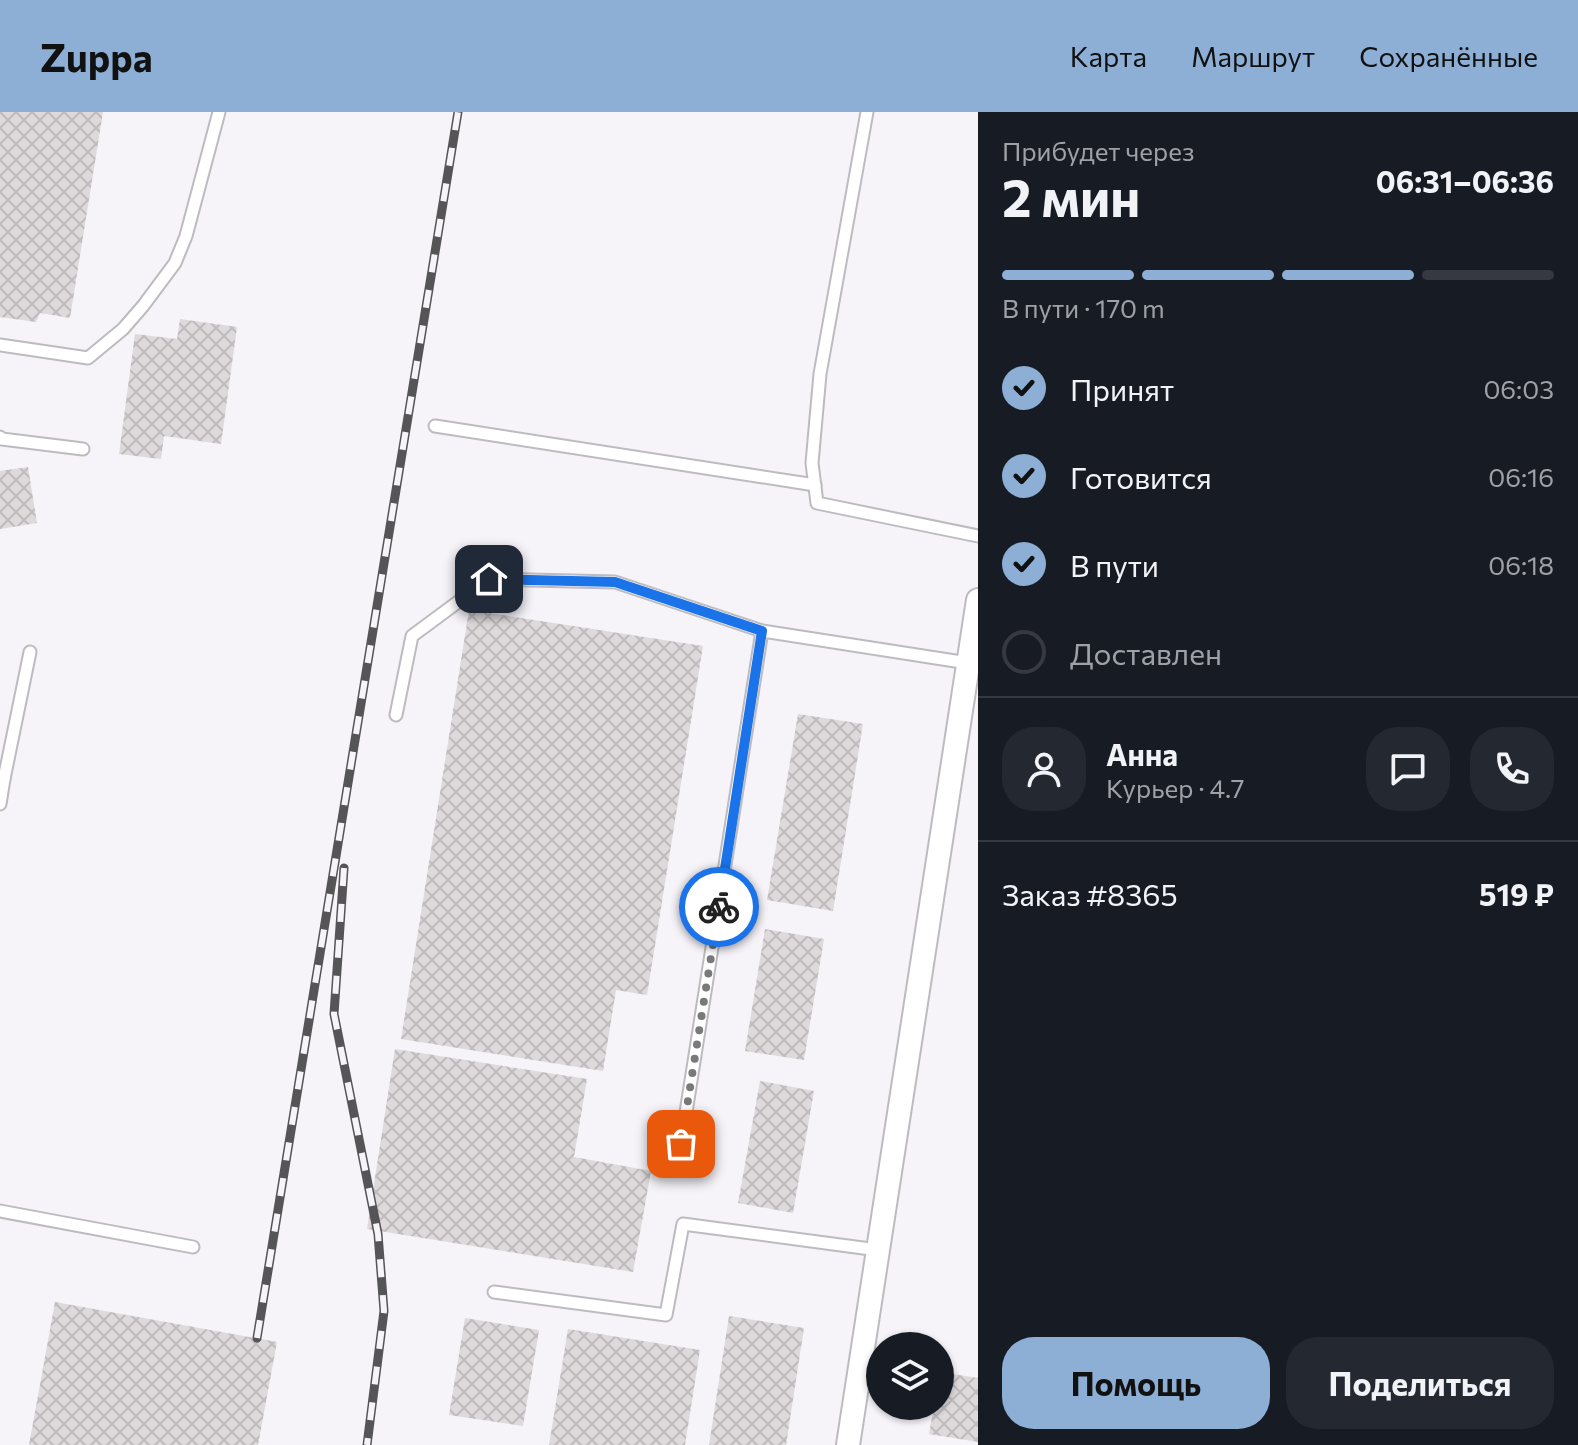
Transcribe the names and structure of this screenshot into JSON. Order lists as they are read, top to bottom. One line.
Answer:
{"page":{"header":"Zuppa","nav":["Карта","Маршрут","Сохранённые"],"heading":["2 мин","Прибудет через","06:31–06:36"],"panel":["Анна","Курьер · 4.7","Заказ #8365","519 ₽"],"bar":"В пути · 170 m","list":[["Принят","06:03"],["Готовится","06:16"],["В пути","06:18"],"Доставлен"],"buttons":["Помощь","Поделиться"]}}
